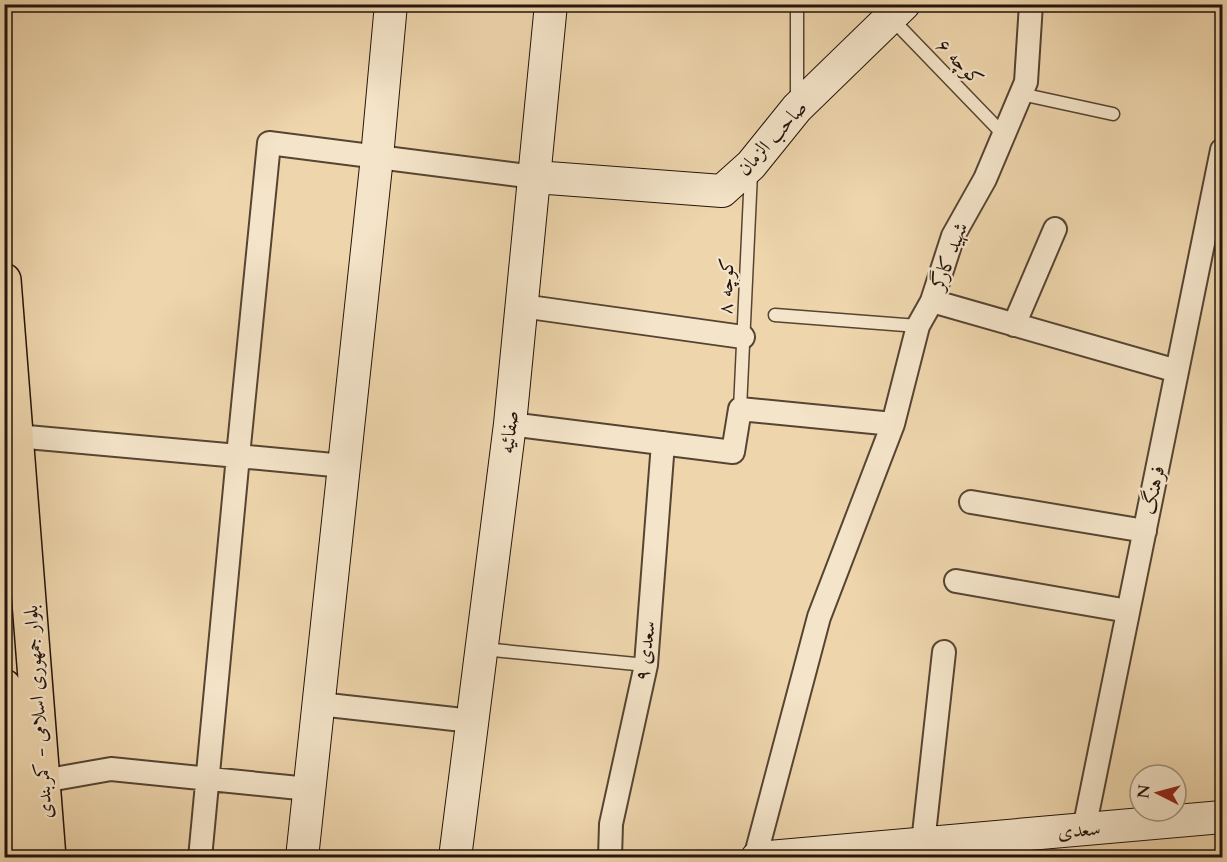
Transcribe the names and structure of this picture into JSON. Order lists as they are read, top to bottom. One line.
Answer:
{"streets":{"main road":["بلوار جمهوری اسلامی - کمربندی"],"street":["صاحب الزمان","شهید کارگر","صفائیه","فرهنگ","سعدی ۹","سعدی"],"lane":["کوچه ۶","کوچه ۸"]},"crossings":[["کوچه ۶","صاحب الزمان"],["کوچه ۶","شهید کارگر"],["صاحب الزمان","کوچه ۸"],["صاحب الزمان","صفائیه"],["شهید کارگر","فرهنگ"],["فرهنگ","سعدی"]],"north":"left"}
